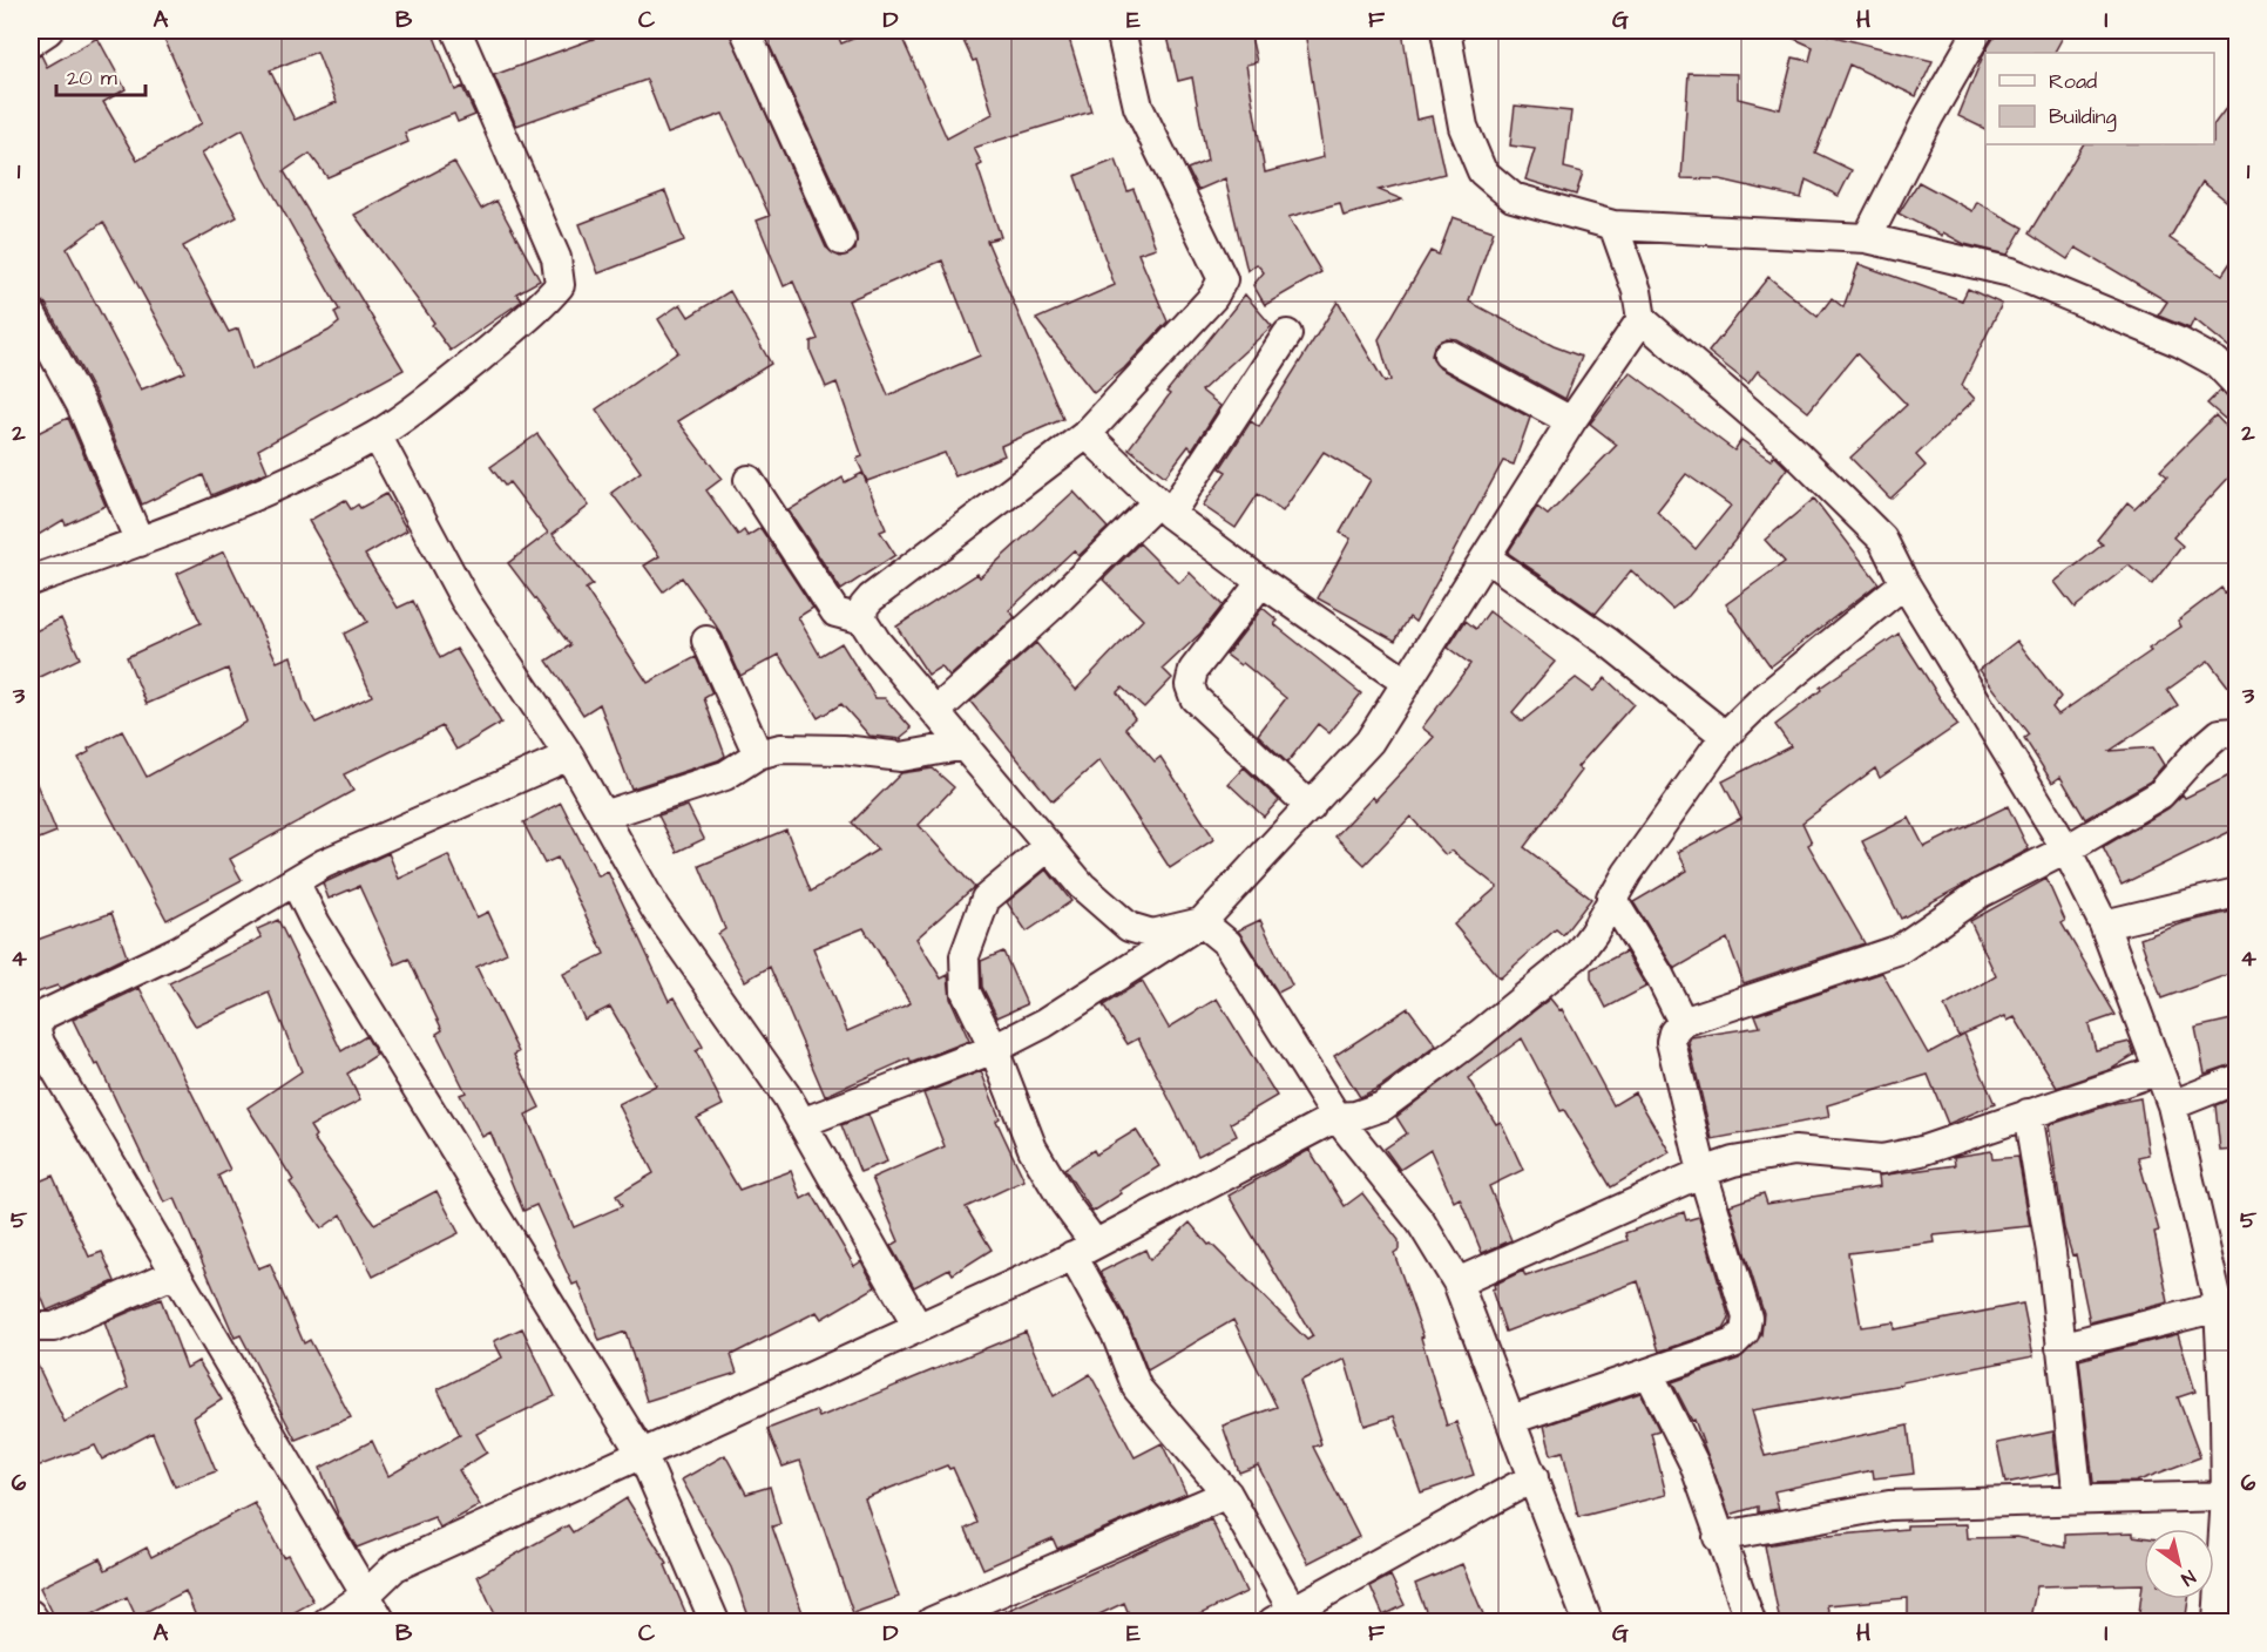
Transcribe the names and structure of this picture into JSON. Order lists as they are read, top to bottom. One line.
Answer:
{"legend":["Road","Building"],"scale_bar":"20 m","north":"bottom right","grid":{"columns":["A","B","C","D","E","F","G","H","I"],"rows":["1","2","3","4","5","6"]}}
